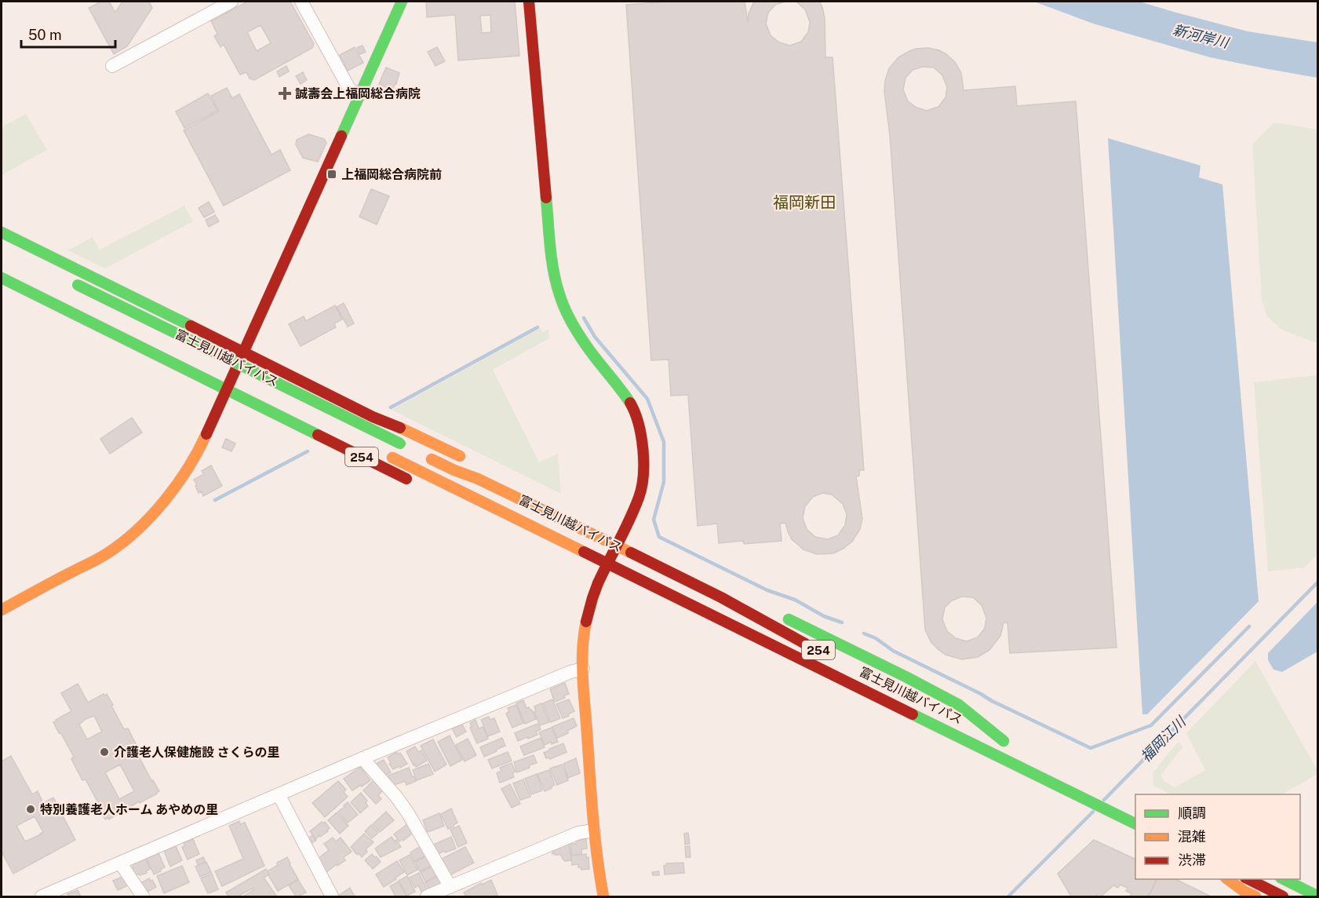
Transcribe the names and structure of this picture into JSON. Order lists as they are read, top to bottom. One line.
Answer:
{"streets":{"main road":["富士見川越バイパス","254"]},"crossings":[["富士見川越バイパス","254"]],"districts":["福岡新田"],"water":["新河岸川","福岡江川"],"places":{"health":["誠壽会上福岡総合病院"],"transit":["上福岡総合病院前"],"other":["介護老人保健施設 さくらの里","特別養護老人ホーム あやめの里"]},"legend":["順調","混雑","渋滞"],"scale_bar":"50 m"}
